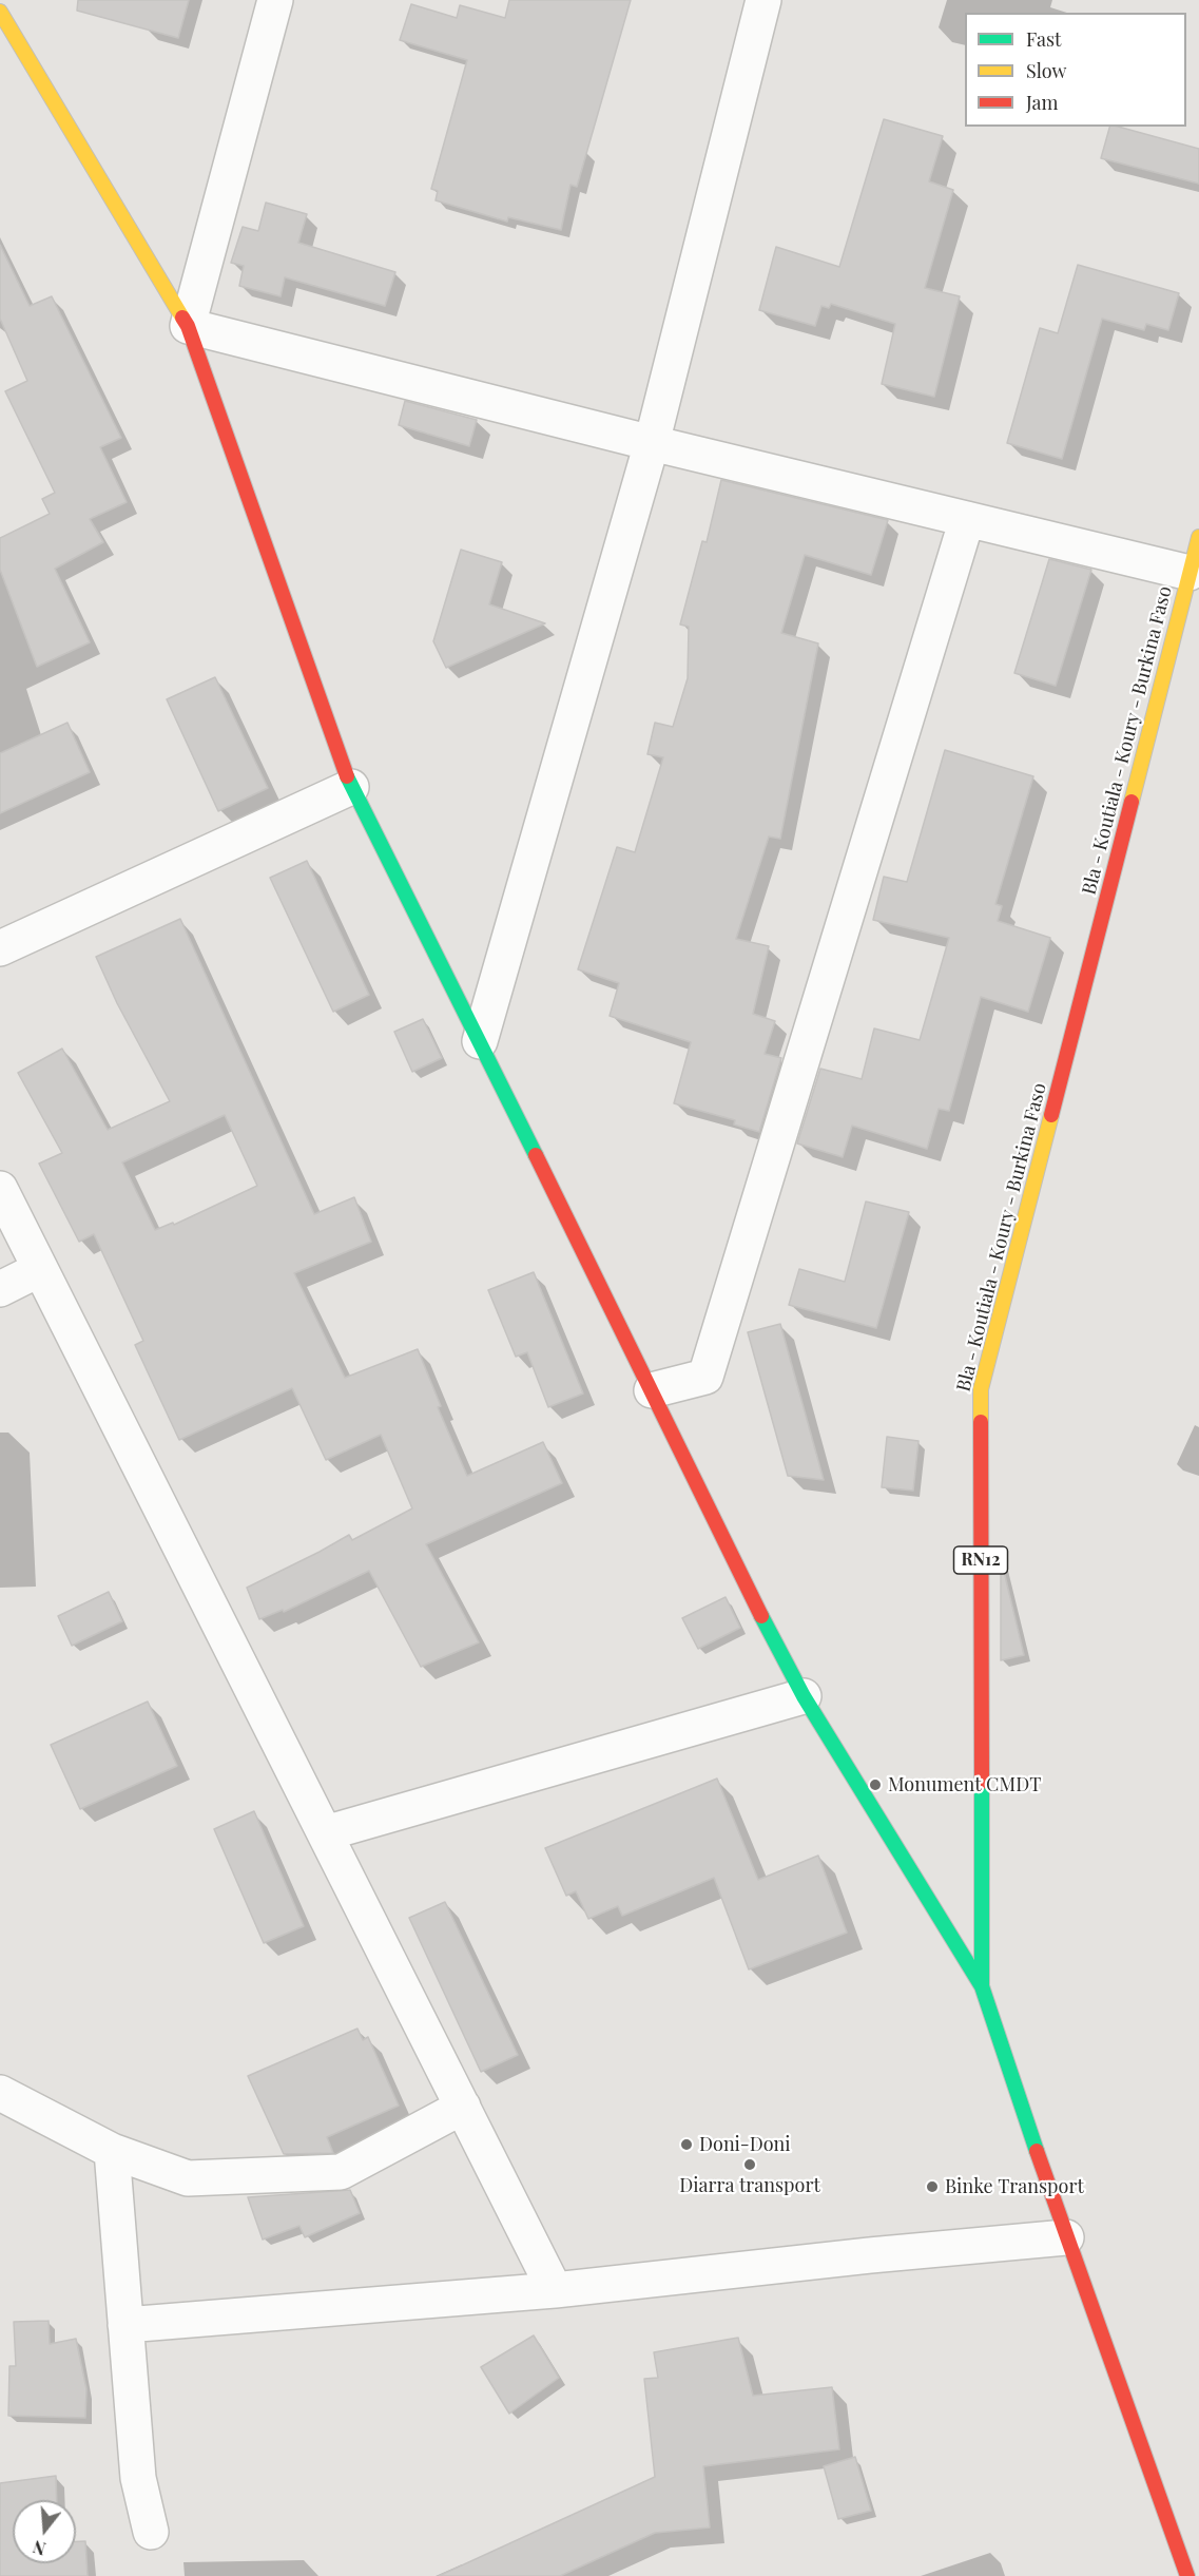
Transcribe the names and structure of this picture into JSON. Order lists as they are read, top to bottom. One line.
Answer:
{"streets":{"street":["Bla - Koutiala - Koury - Burkina Faso","RN12"]},"places":["Monument CMDT","Doni-Doni","Diarra transport","Binke Transport"],"legend":["Fast","Slow","Jam"],"north":"bottom"}
